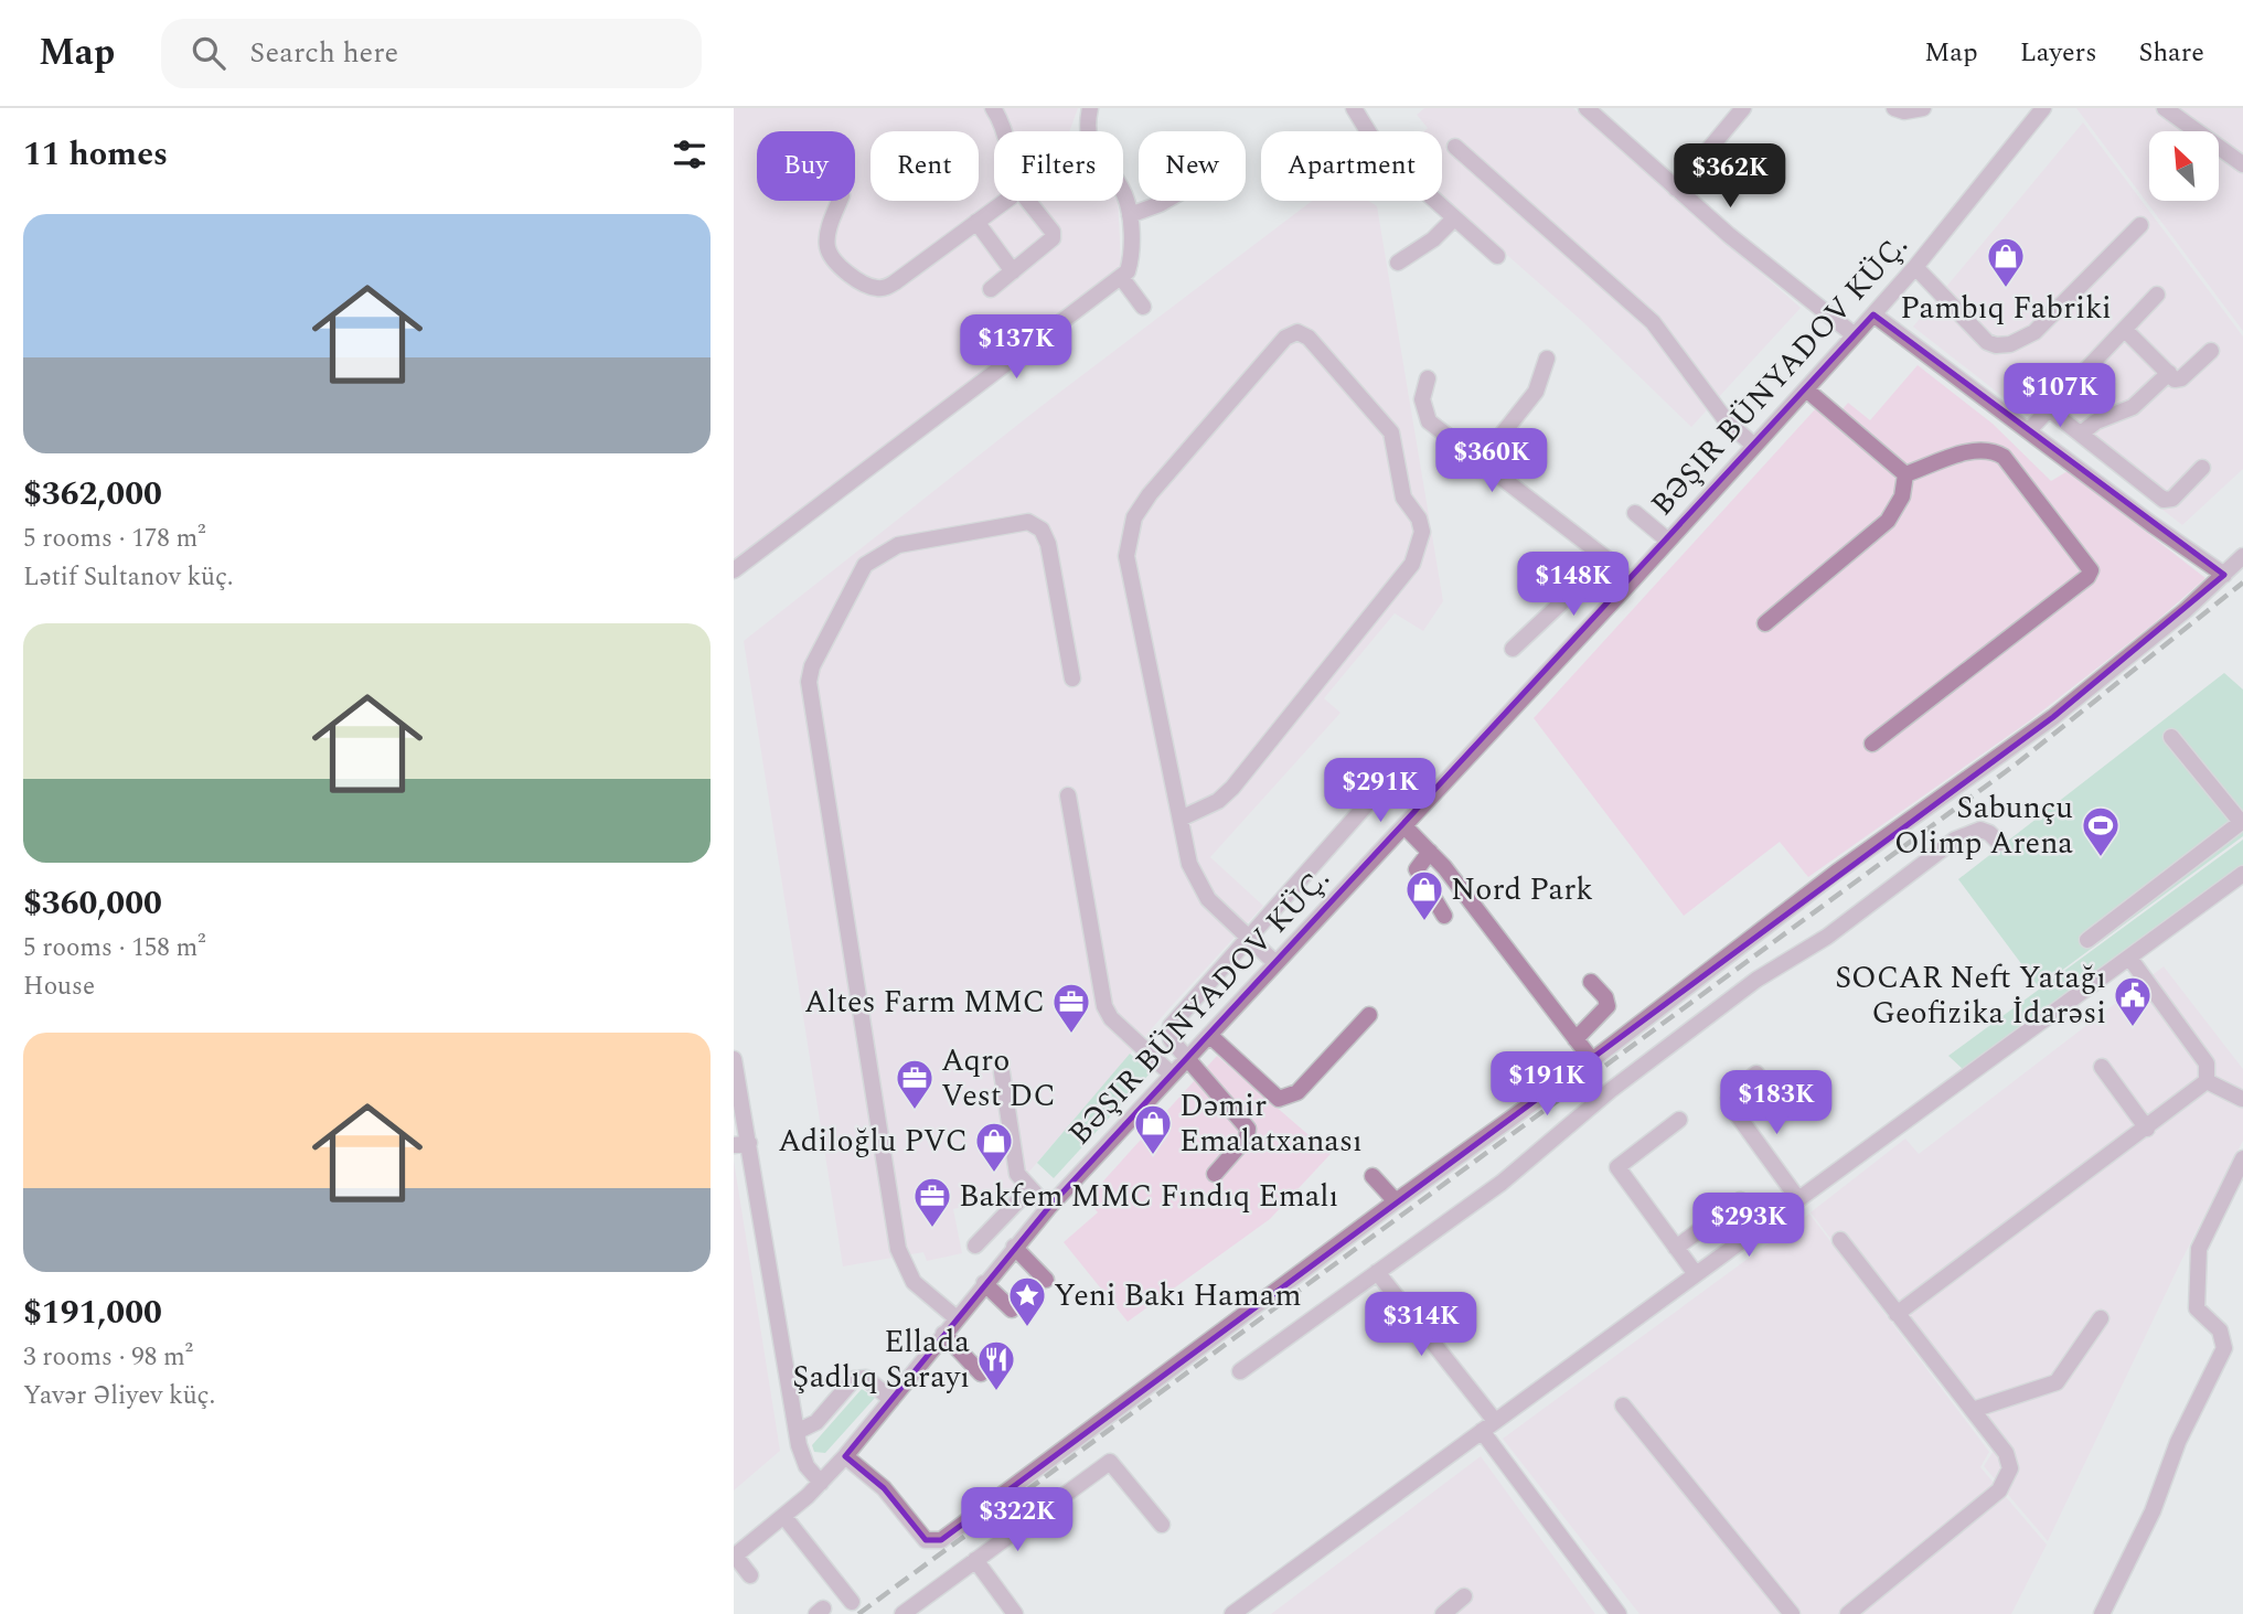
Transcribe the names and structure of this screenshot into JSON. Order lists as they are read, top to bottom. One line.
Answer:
{"streets":{"street":["BƏŞIR BÜNYADOV KÜÇ."]},"places":{"shop":["Pambıq Fabriki","Nord Park","Dəmir Emalatxanası","Adiloğlu PVC"],"sports":["Sabunçu Olimp Arena"],"public building":["SOCAR Neft Yatağı Geofizika İdarəsi"],"office":["Altes Farm MMC","Aqro Vest DC","Bakfem MMC Fındıq Emalı"],"place":["Yeni Bakı Hamam"],"restaurant":["Ellada Şadlıq Sarayı"]},"north":"top left","page":{"header":"Map","search":"Search here","nav":["Map","Layers","Share"],"heading":"11 homes","chip":["Buy","Rent","Filters","New","Apartment"],"price":["$362K","$137K","$107K","$360K","$148K","$291K","$191K","$183K","$293K","$314K","$322K"],"list":[{"name":"$362,000","note":"5 rooms · 178 m² · Lətif Sultanov küç."},{"name":"$360,000","note":"5 rooms · 158 m² · House"},{"name":"$191,000","note":"3 rooms · 98 m² · Yavər Əliyev küç."}]}}
